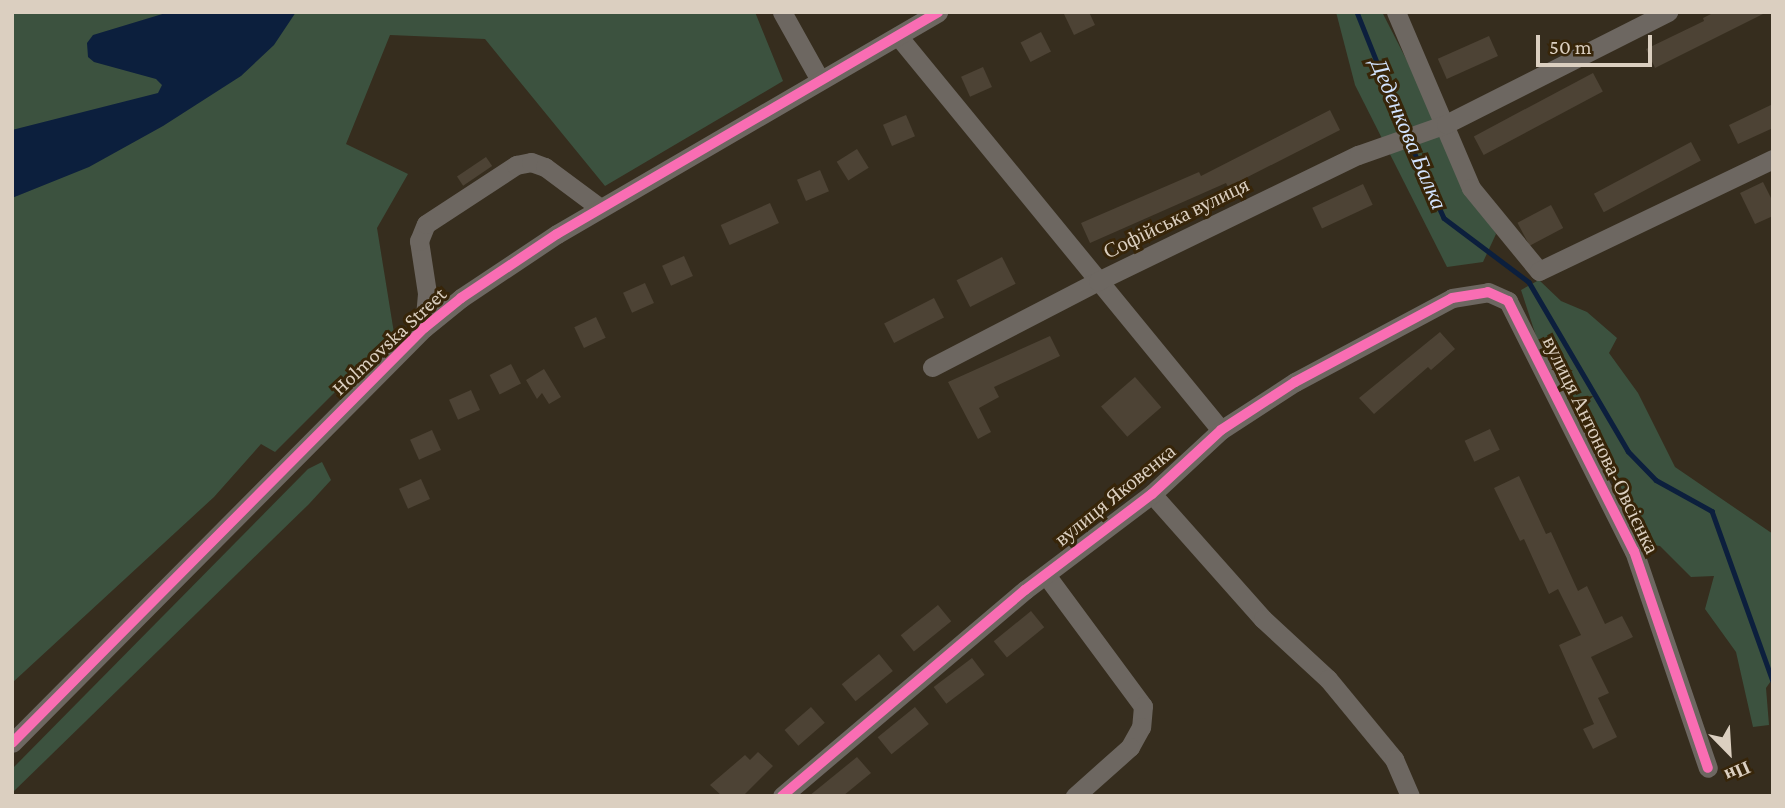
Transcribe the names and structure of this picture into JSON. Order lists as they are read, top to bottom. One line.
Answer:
{"streets":{"street":["Софійська вулиця","Holmovska Street","вулиця Антонова-Овсієнка","вулиця Яковенка"]},"crossings":[["вулиця Антонова-Овсієнка","вулиця Яковенка"]],"water":["Деденкова Балка"],"scale_bar":"50 m","north":"bottom right"}
